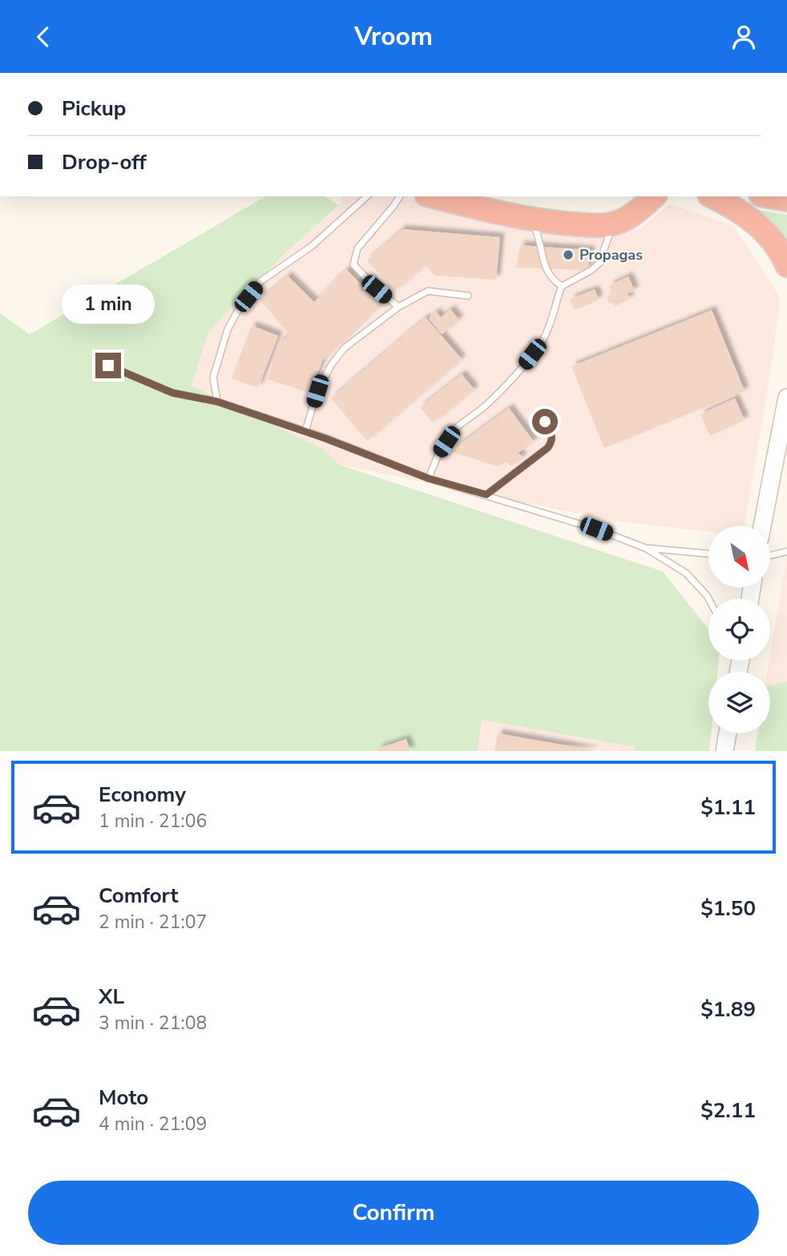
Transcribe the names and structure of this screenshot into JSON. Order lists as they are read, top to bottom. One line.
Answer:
{"places":["Propagas"],"north":"bottom right","page":{"header":"Vroom","banner":["Pickup","Drop-off"],"bubble":"1 min","list":[{"name":"Economy","note":"1 min · 21:06","value":"$1.11"},{"name":"Comfort","note":"2 min · 21:07","value":"$1.50"},{"name":"XL","note":"3 min · 21:08","value":"$1.89"},{"name":"Moto","note":"4 min · 21:09","value":"$2.11"}],"buttons":"Confirm"}}
